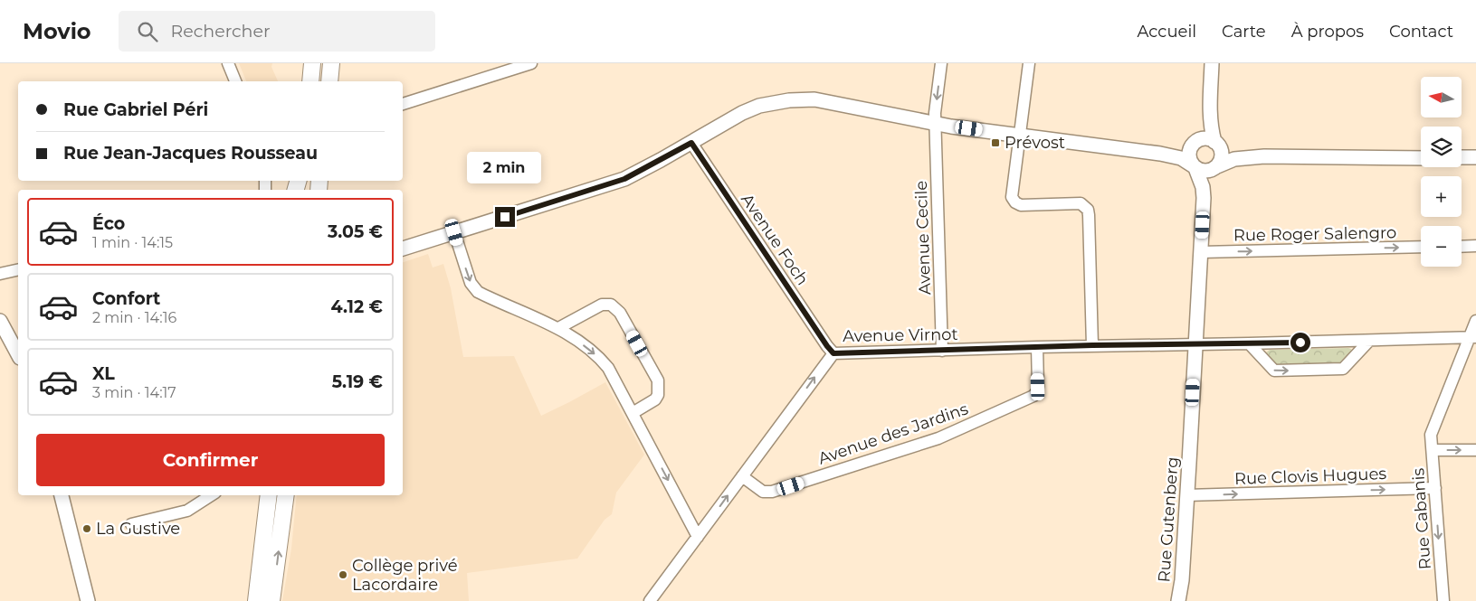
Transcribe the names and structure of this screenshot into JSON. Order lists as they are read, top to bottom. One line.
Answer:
{"streets":{"street":["Rue Roger Salengro","Avenue Cecile","Avenue Foch","Avenue Virnot","Avenue des Jardins","Rue Clovis Hugues","Rue Cabanis","Rue Gutenberg"]},"crossings":[["Rue Roger Salengro","Rue Gutenberg"],["Avenue Cecile","Avenue Virnot"],["Avenue Foch","Avenue Virnot"],["Avenue Virnot","Avenue des Jardins"],["Avenue Virnot","Rue Cabanis"],["Avenue Virnot","Rue Gutenberg"],["Rue Clovis Hugues","Rue Cabanis"],["Rue Clovis Hugues","Rue Gutenberg"]],"one_way":["Rue Clovis Hugues","Rue Cabanis"],"places":{"transit":["Prévost"],"other":["La Gustive","Collège privé Lacordaire"]},"north":"left","page":{"header":"Movio","search":"Rechercher","nav":["Accueil","Carte","À propos","Contact"],"map_buttons":["+","−"],"banner":["Rue Gabriel Péri","Rue Jean-Jacques Rousseau"],"bubble":"2 min","list":[{"name":"Éco","note":"1 min · 14:15","value":"3.05 €"},{"name":"Confort","note":"2 min · 14:16","value":"4.12 €"},{"name":"XL","note":"3 min · 14:17","value":"5.19 €"}],"buttons":"Confirmer"}}
